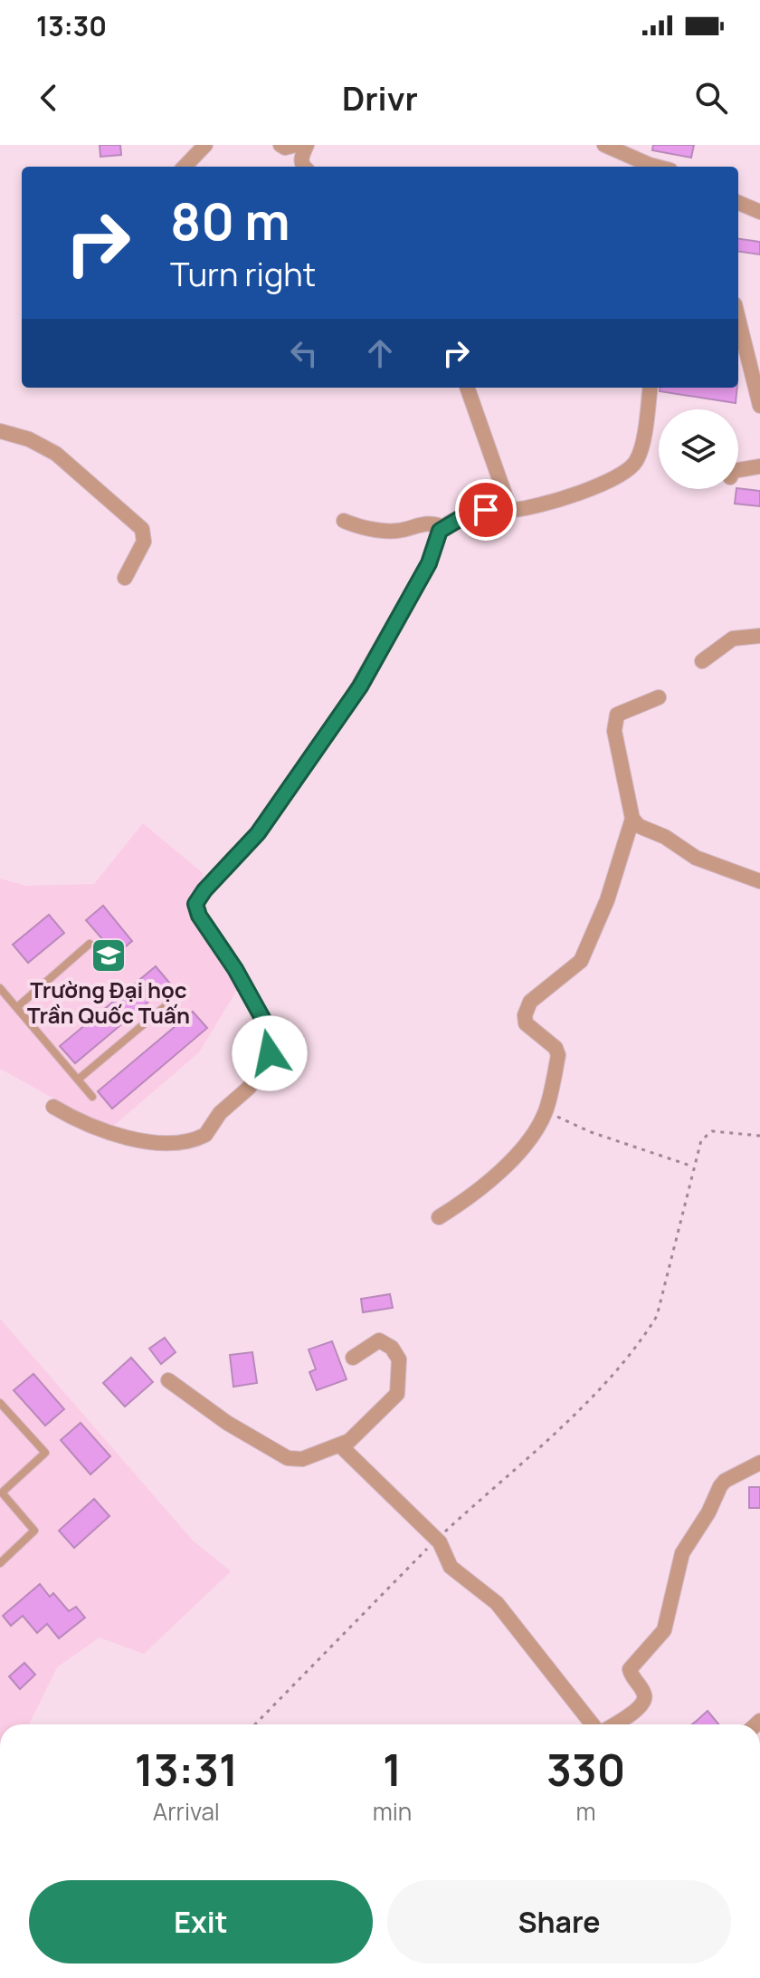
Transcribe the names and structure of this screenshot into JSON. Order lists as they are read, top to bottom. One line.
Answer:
{"places":{"school or university":["Trường Đại học Trần Quốc Tuấn"]},"page":{"status":"13:30","header":"Drivr","turn":["80 m","Turn right"],"eta":["13:31","Arrival","1","min","330","m"],"buttons":["Exit","Share"]}}
